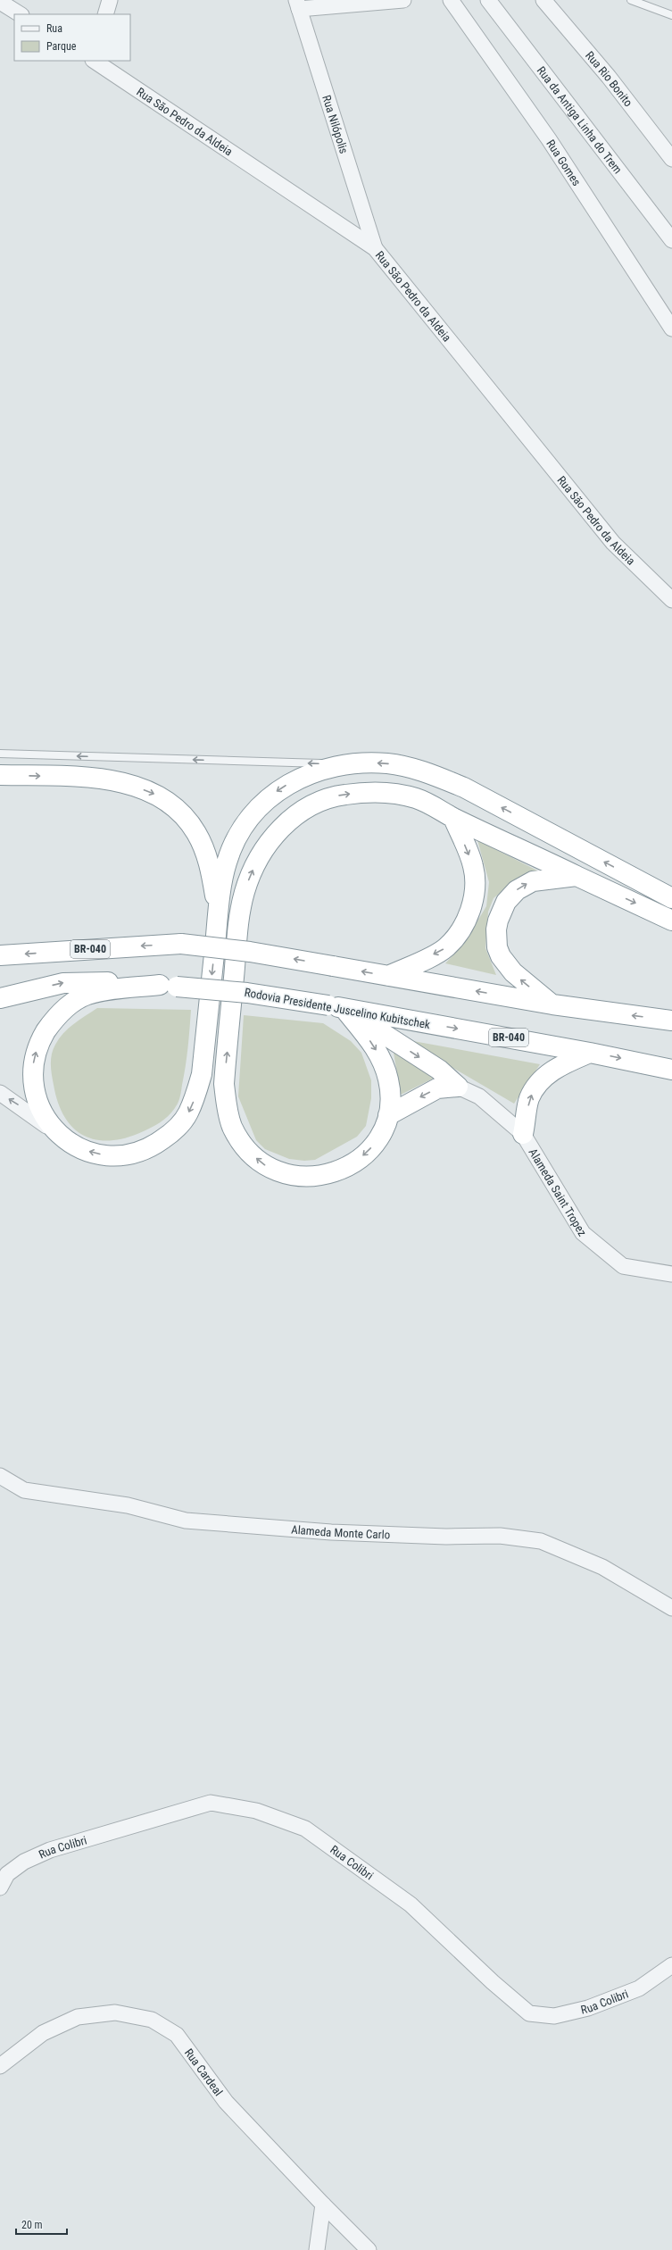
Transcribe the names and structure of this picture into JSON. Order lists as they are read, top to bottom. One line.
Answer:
{"streets":{"highway":["BR-040","Rodovia Presidente Juscelino Kubitschek"],"street":["Rua Rio Bonito","Rua da Antiga Linha do Trem","Rua São Pedro da Aldeia","Rua Nilópolis","Rua Gomes","Alameda Saint Tropez","Alameda Monte Carlo","Rua Colibri","Rua Cardeal"]},"crossings":[["Rua São Pedro da Aldeia","Rua Nilópolis"]],"legend":["Rua","Parque"],"scale_bar":"20 m"}
